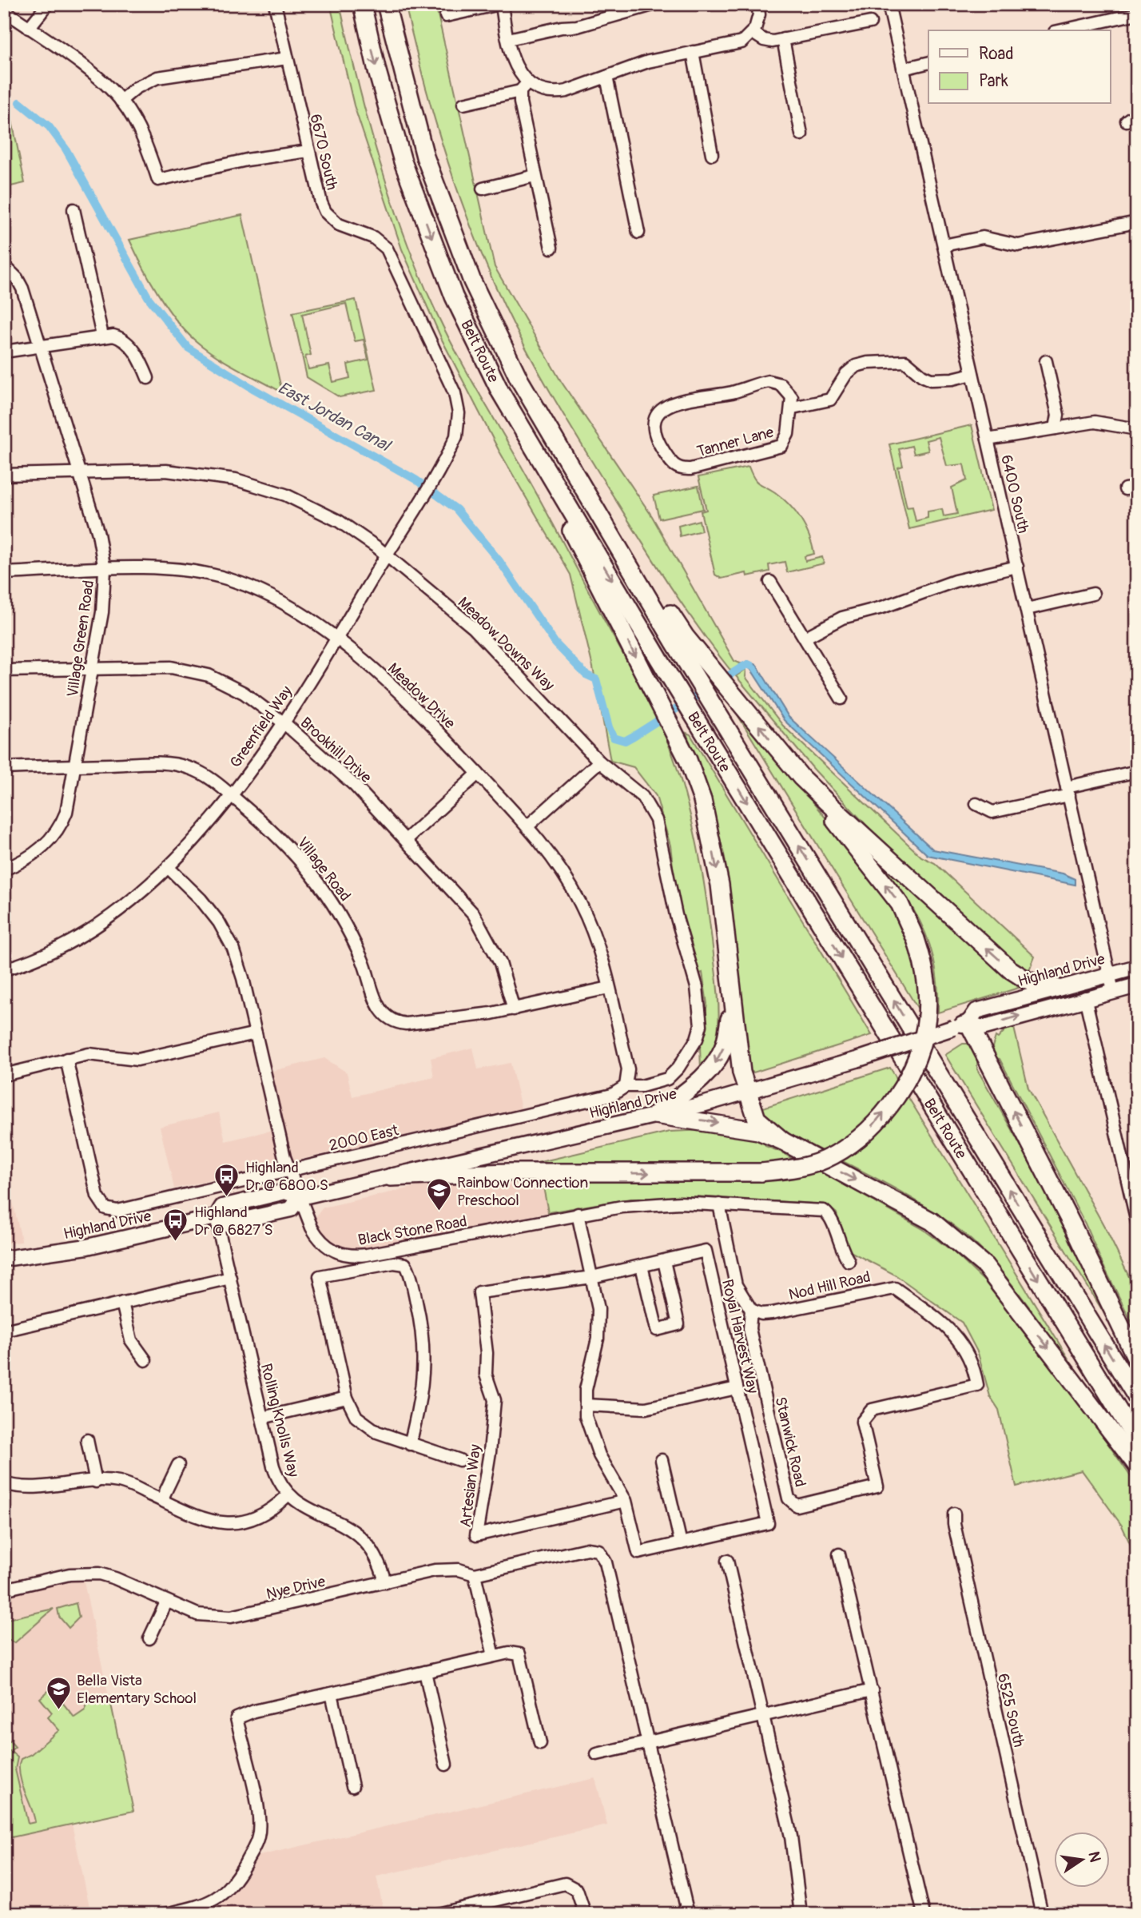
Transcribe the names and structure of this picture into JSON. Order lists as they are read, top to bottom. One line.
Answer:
{"streets":{"highway":["Belt Route"],"main road":["Highland Drive"],"street":["6670 South","Tanner Lane","6400 South","Village Green Road","Meadow Downs Way","Meadow Drive","Greenfield Way","Brookhill Drive","Village Road","2000 East","Black Stone Road","Nod Hill Road","Royal Harvest Way","Rolling Knolls Way","Stanwick Road","Artesian Way","Nye Drive","6525 South"]},"crossings":[["6670 South","Greenfield Way"],["6400 South","Highland Drive"],["Village Green Road","Meadow Downs Way"],["Village Green Road","Meadow Drive"],["Village Green Road","Brookhill Drive"],["Village Green Road","Village Road"],["Meadow Downs Way","Meadow Drive"],["Meadow Downs Way","Greenfield Way"],["Meadow Downs Way","2000 East"],["Meadow Drive","Greenfield Way"],["Meadow Drive","Village Road"],["Meadow Drive","2000 East"],["Greenfield Way","Brookhill Drive"],["Greenfield Way","Village Road"],["Greenfield Way","Black Stone Road"],["Brookhill Drive","Village Road"],["Highland Drive","Black Stone Road"],["Highland Drive","Rolling Knolls Way"],["2000 East","Black Stone Road"],["Nod Hill Road","Stanwick Road"],["Royal Harvest Way","Artesian Way"],["Rolling Knolls Way","Nye Drive"]],"water":["East Jordan Canal"],"places":{"bus stop":["Highland Dr @ 6800 S","Highland Dr @ 6827 S"],"school or university":["Rainbow Connection Preschool","Bella Vista Elementary School"]},"legend":["Road","Park"],"north":"right"}
